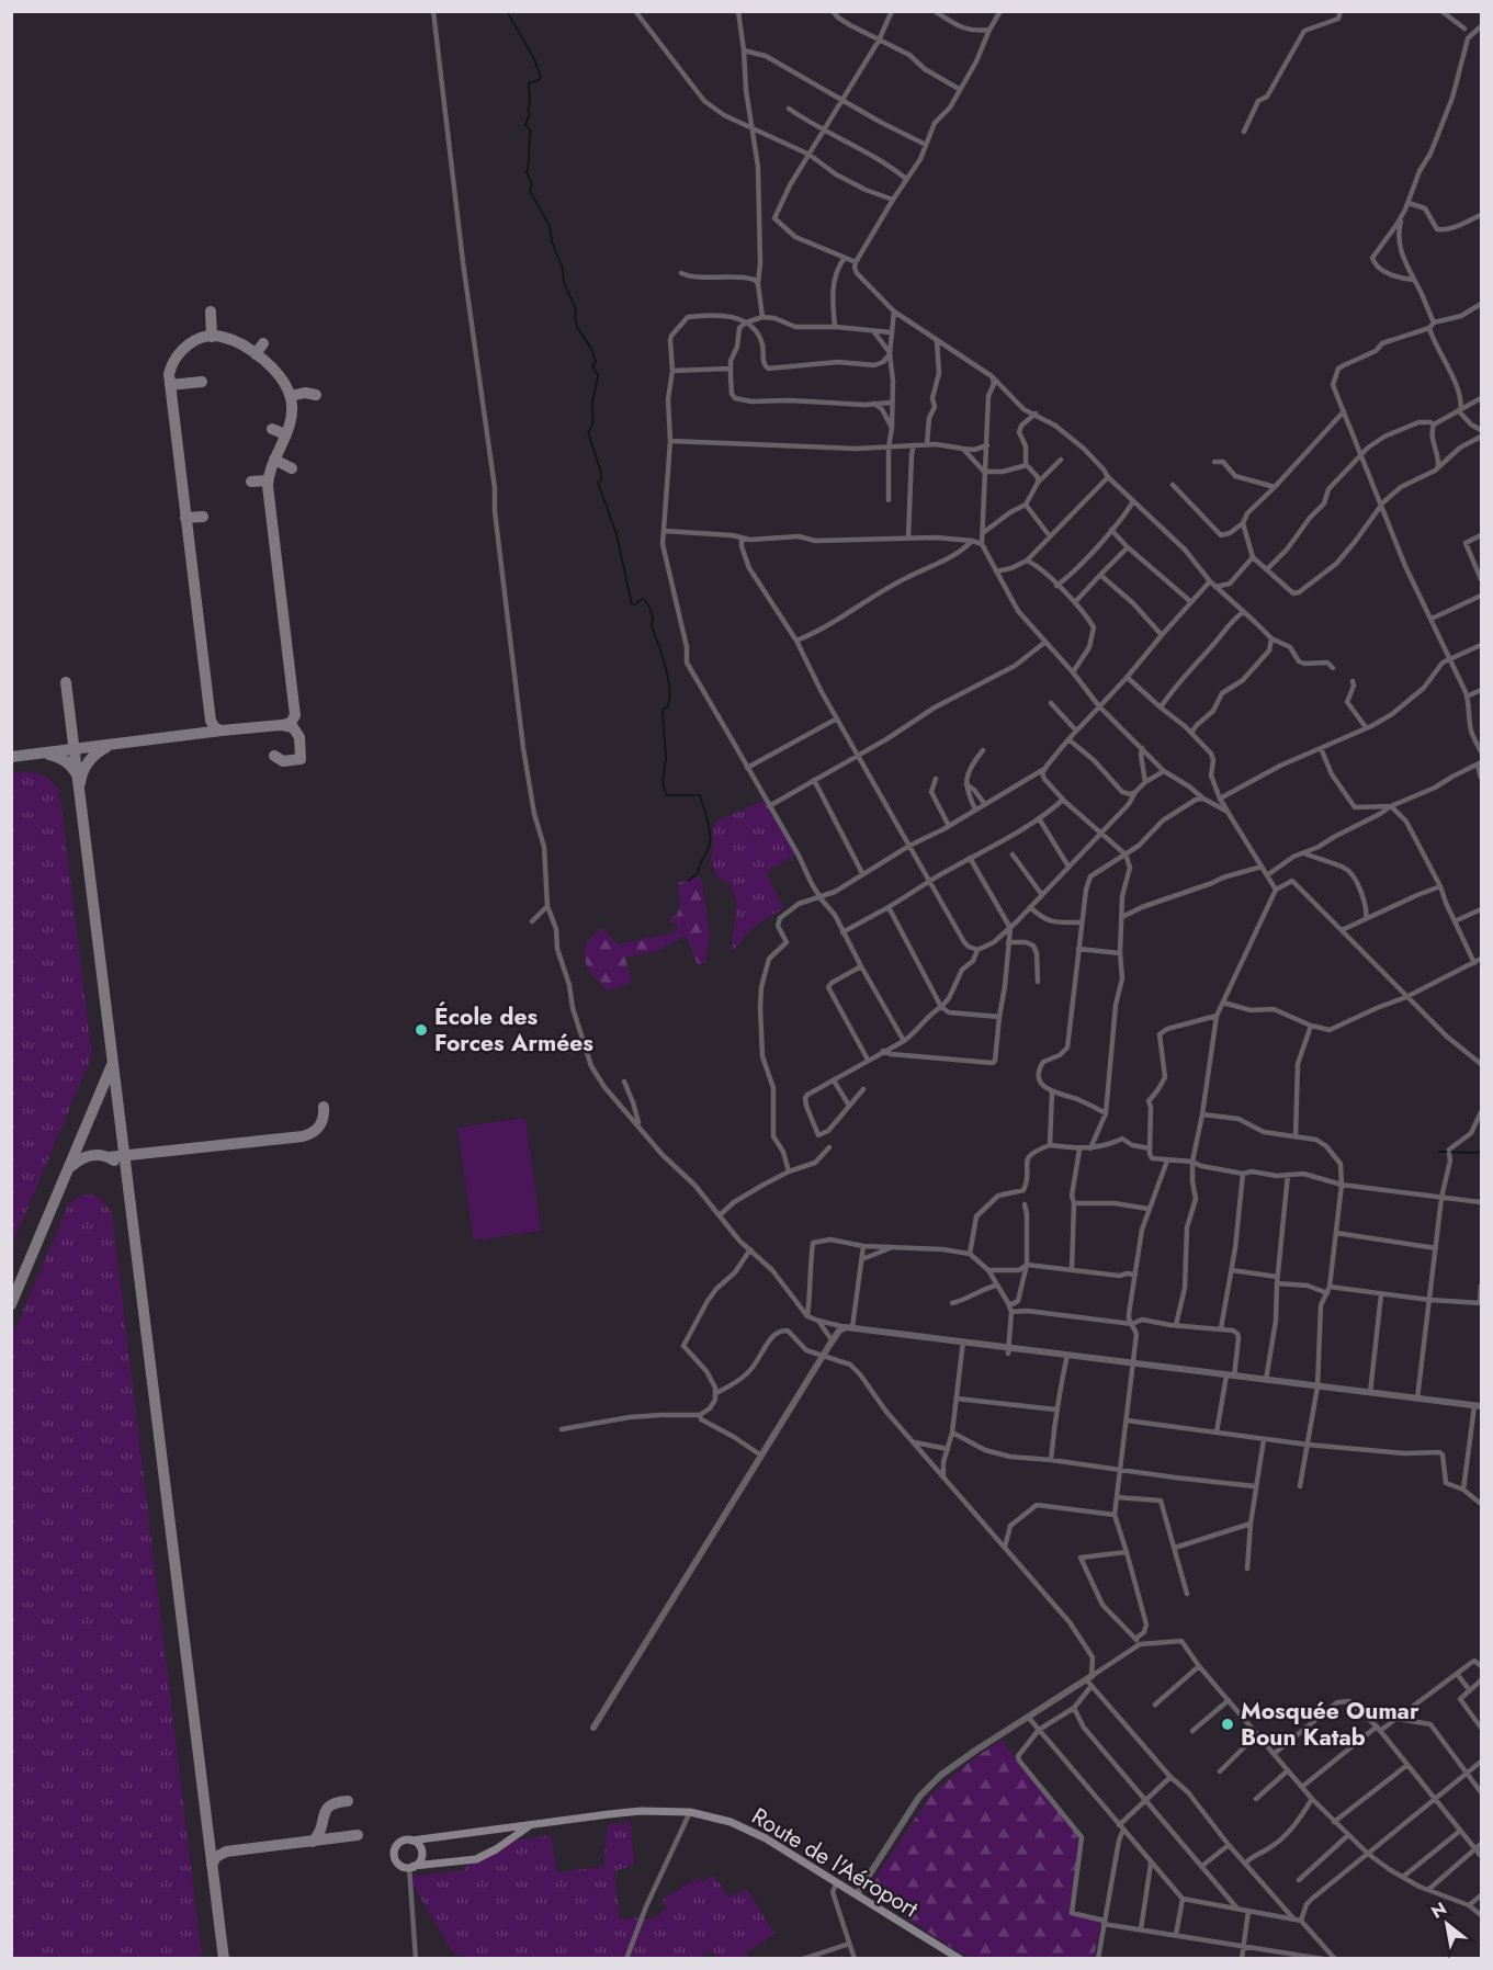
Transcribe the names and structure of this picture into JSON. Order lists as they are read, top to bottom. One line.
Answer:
{"streets":{"main road":["Route de l'Aéroport"]},"places":["École des Forces Armées","Mosquée Oumar Boun Katab"],"north":"top left"}
